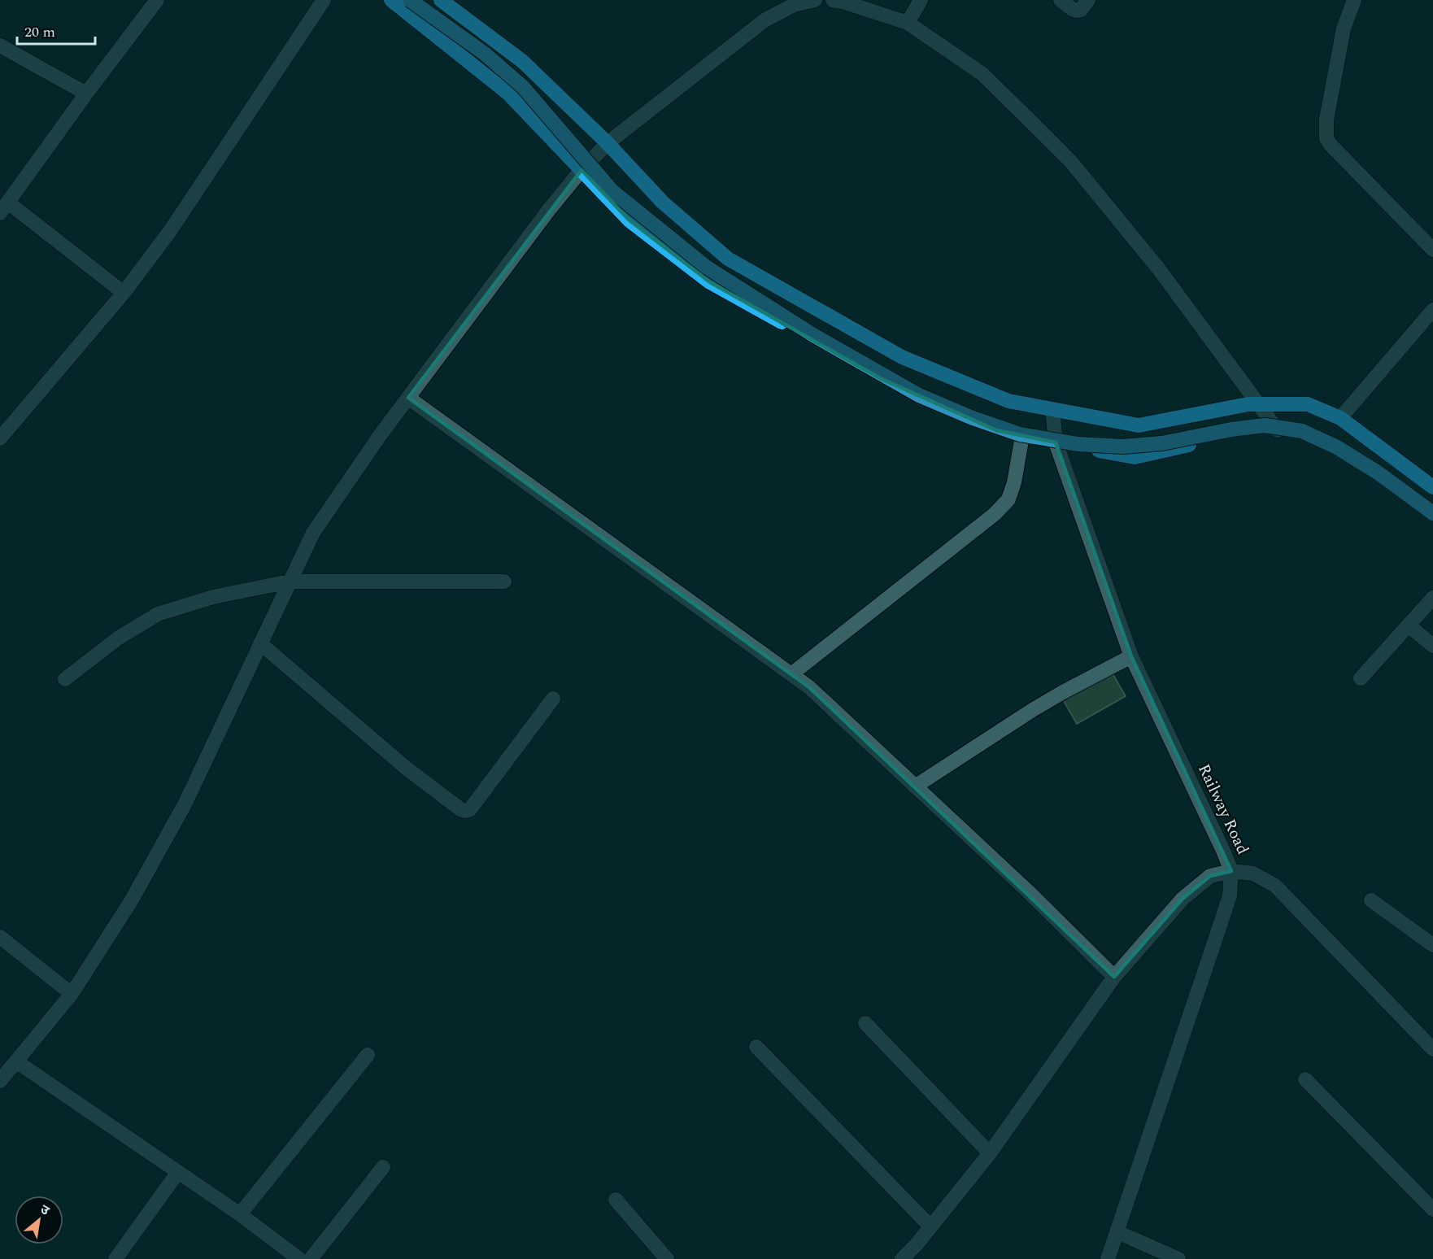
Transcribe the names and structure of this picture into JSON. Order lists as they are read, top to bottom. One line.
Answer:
{"streets":{"street":["Railway Road"]},"scale_bar":"20 m","north":"top right"}
